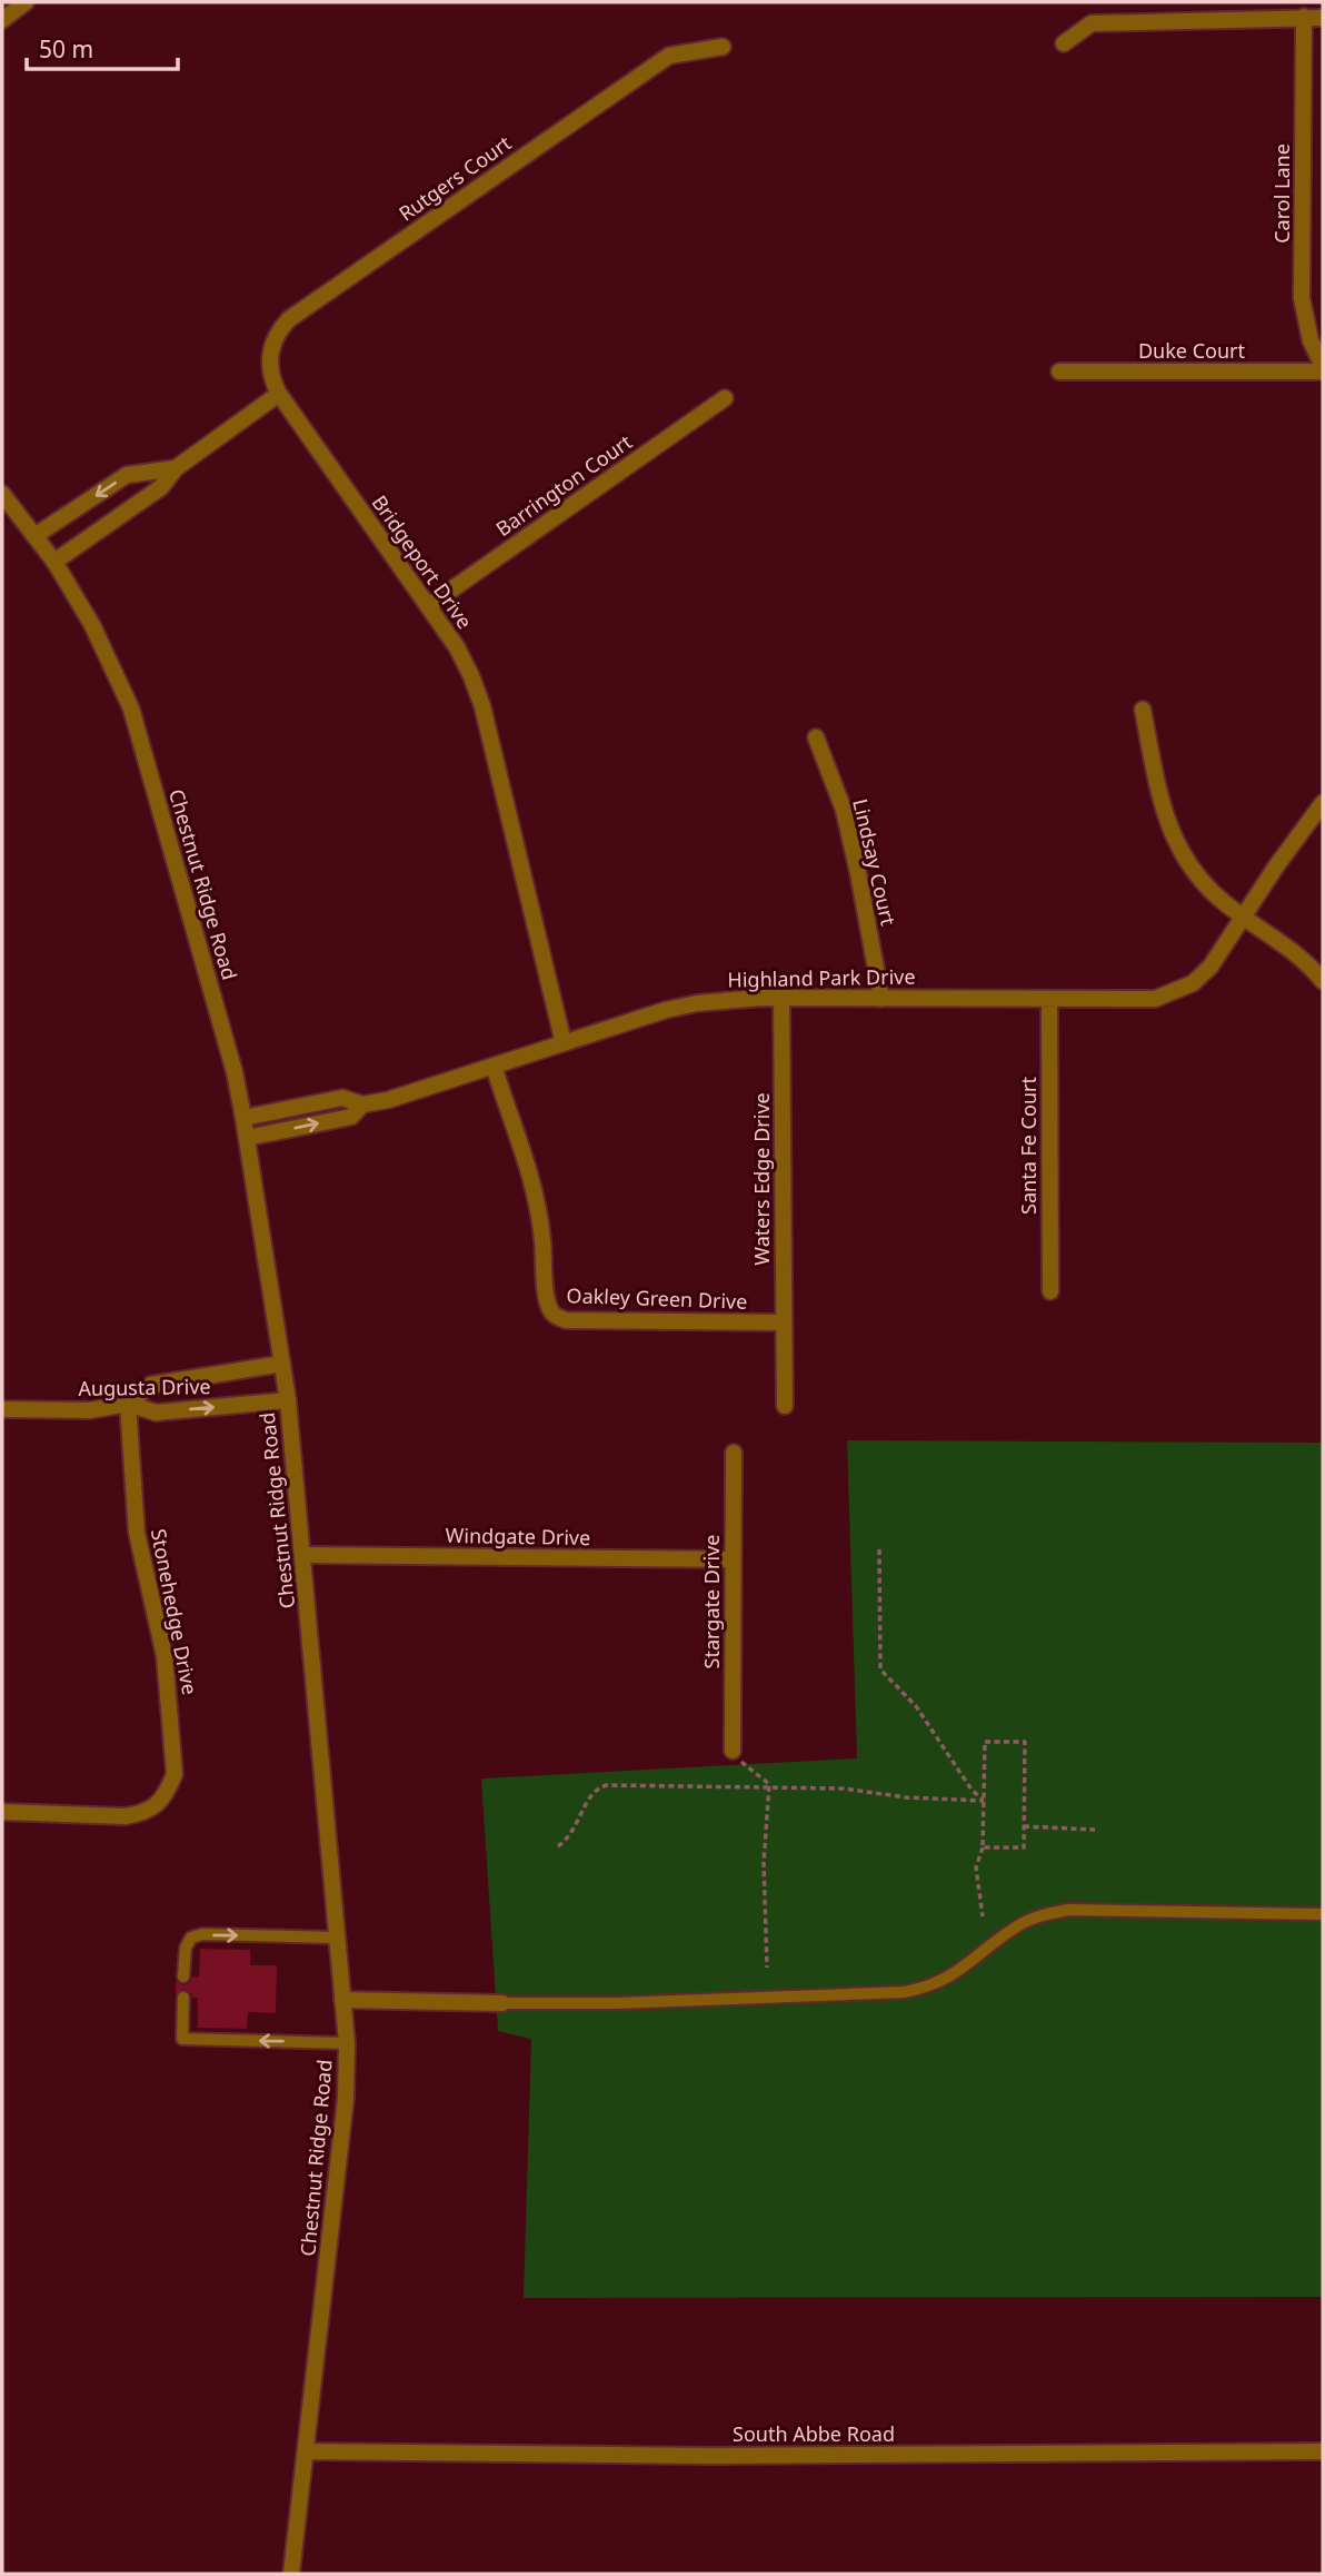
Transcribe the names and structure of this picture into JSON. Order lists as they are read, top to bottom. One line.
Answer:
{"streets":{"street":["Rutgers Court","Carol Lane","Duke Court","Barrington Court","Bridgeport Drive","Lindsay Court","Chestnut Ridge Road","Highland Park Drive","Santa Fe Court","Waters Edge Drive","Oakley Green Drive","Augusta Drive","Windgate Drive","Stargate Drive","Stonehedge Drive","South Abbe Road"]},"crossings":[["Rutgers Court","Bridgeport Drive"],["Carol Lane","Duke Court"],["Barrington Court","Bridgeport Drive"],["Bridgeport Drive","Highland Park Drive"],["Lindsay Court","Highland Park Drive"],["Chestnut Ridge Road","Highland Park Drive"],["Chestnut Ridge Road","Augusta Drive"],["Chestnut Ridge Road","Windgate Drive"],["Chestnut Ridge Road","South Abbe Road"],["Highland Park Drive","Santa Fe Court"],["Highland Park Drive","Waters Edge Drive"],["Highland Park Drive","Oakley Green Drive"],["Waters Edge Drive","Oakley Green Drive"],["Augusta Drive","Stonehedge Drive"],["Windgate Drive","Stargate Drive"]],"scale_bar":"50 m"}
